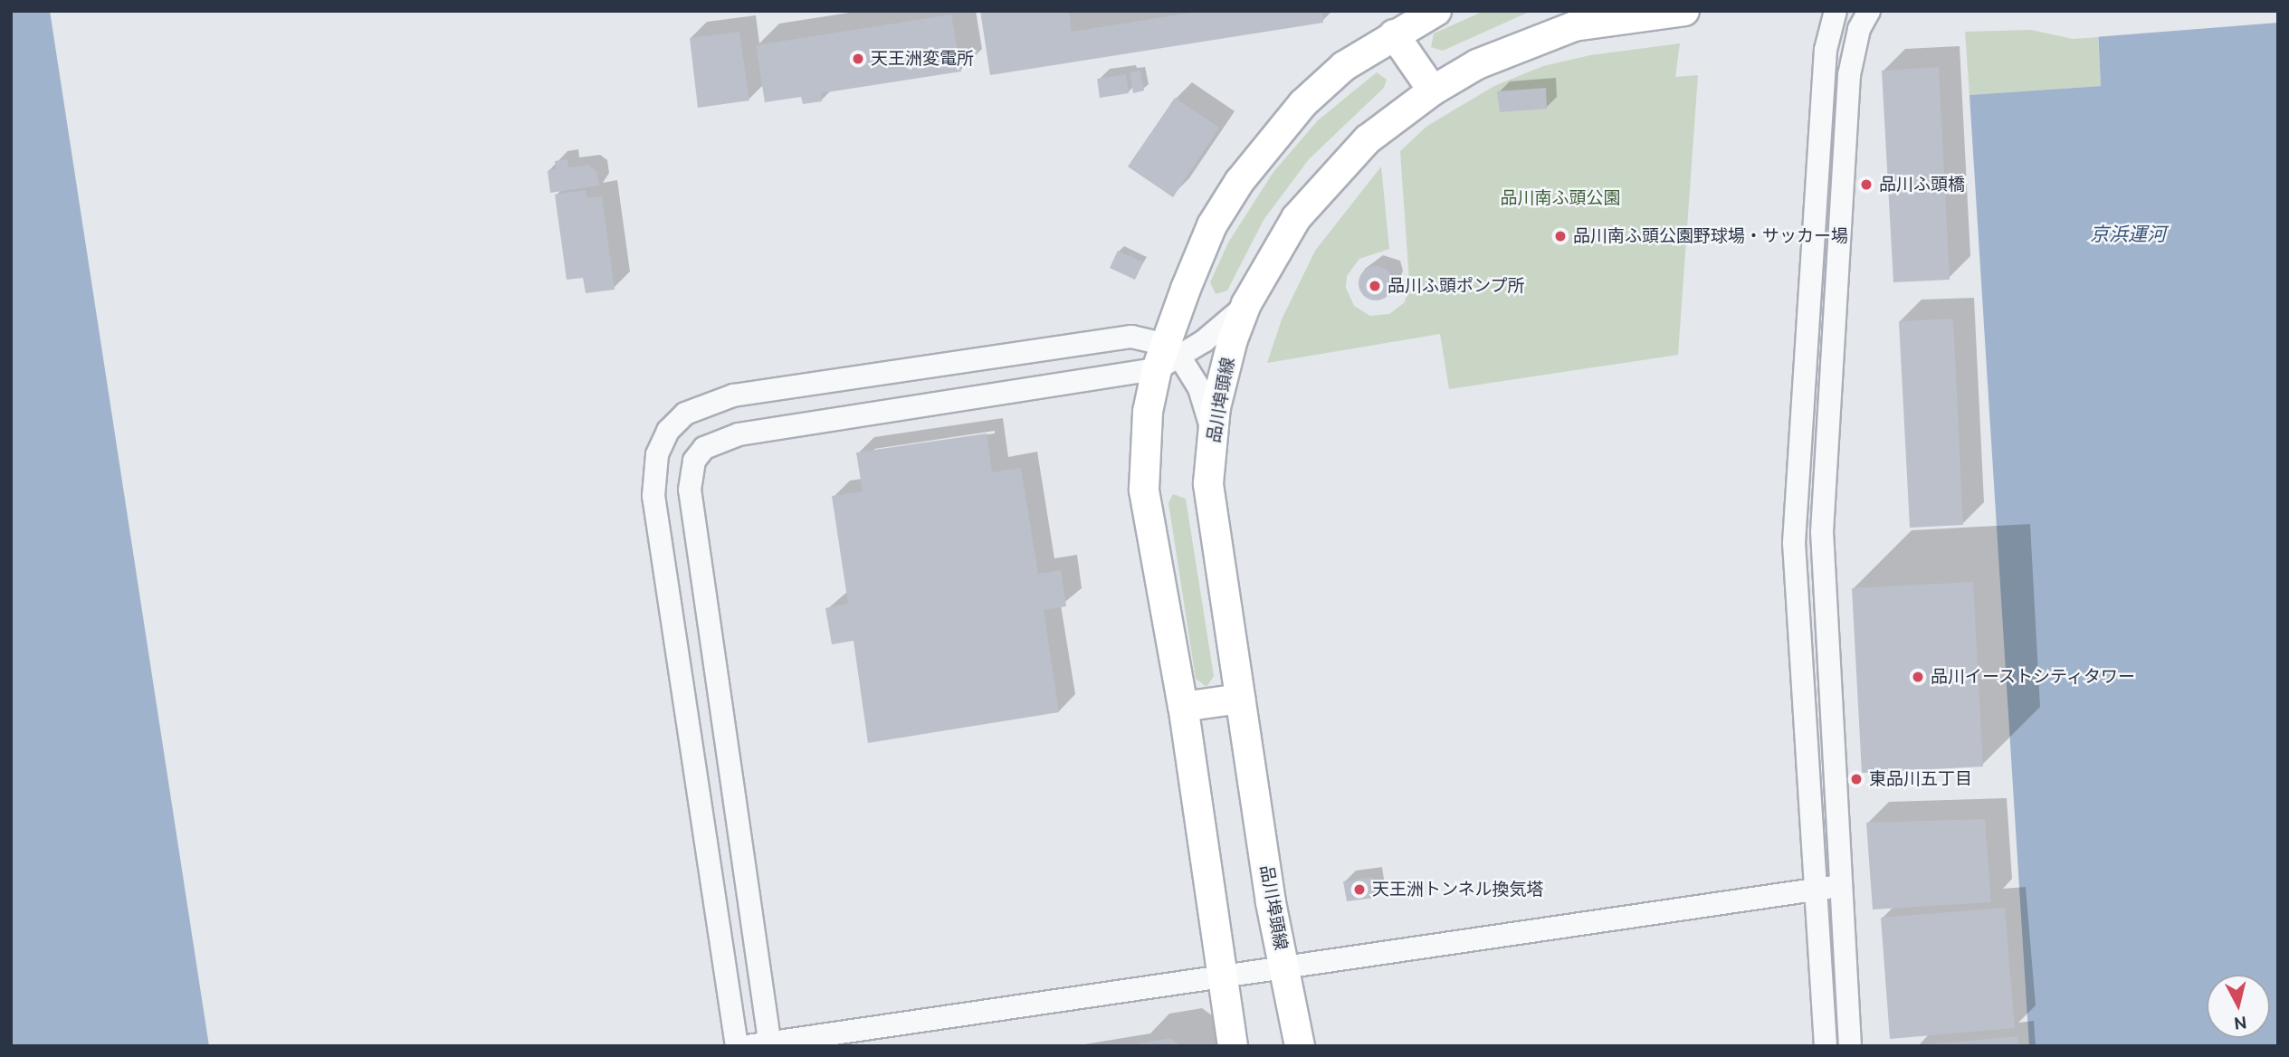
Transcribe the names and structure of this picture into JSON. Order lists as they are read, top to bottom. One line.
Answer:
{"streets":{"main road":["品川埠頭線"]},"water":["京浜運河"],"parks":["品川南ふ頭公園"],"places":["天王洲変電所","品川ふ頭橋","品川南ふ頭公園野球場・サッカー場","品川ふ頭ポンプ所","品川イーストシティタワー","東品川五丁目","天王洲トンネル換気塔"],"north":"bottom"}
